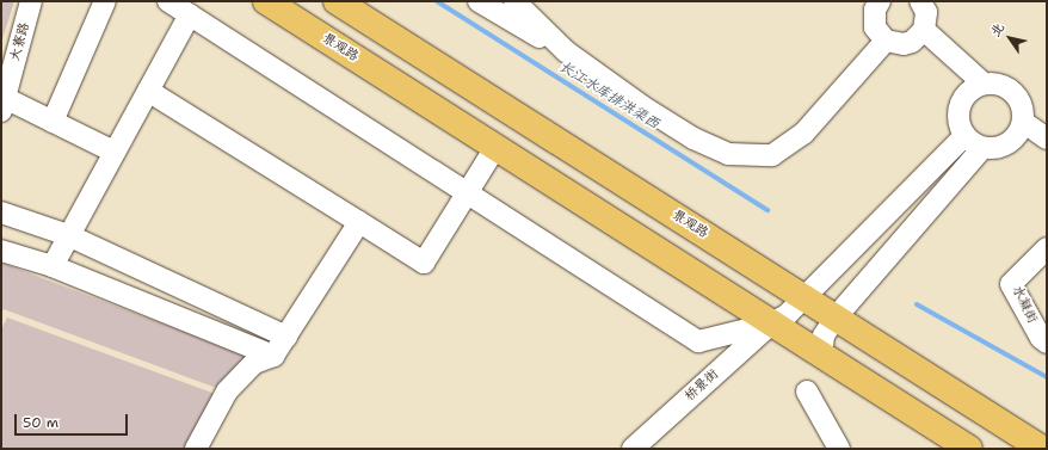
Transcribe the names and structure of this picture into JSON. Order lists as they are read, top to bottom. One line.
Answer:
{"streets":{"main road":["景观路"],"street":["大寮路","水凝街","桥景街"]},"crossings":[["景观路","桥景街"]],"water":["长江水库排洪渠西"],"scale_bar":"50 m","north":"top left"}
